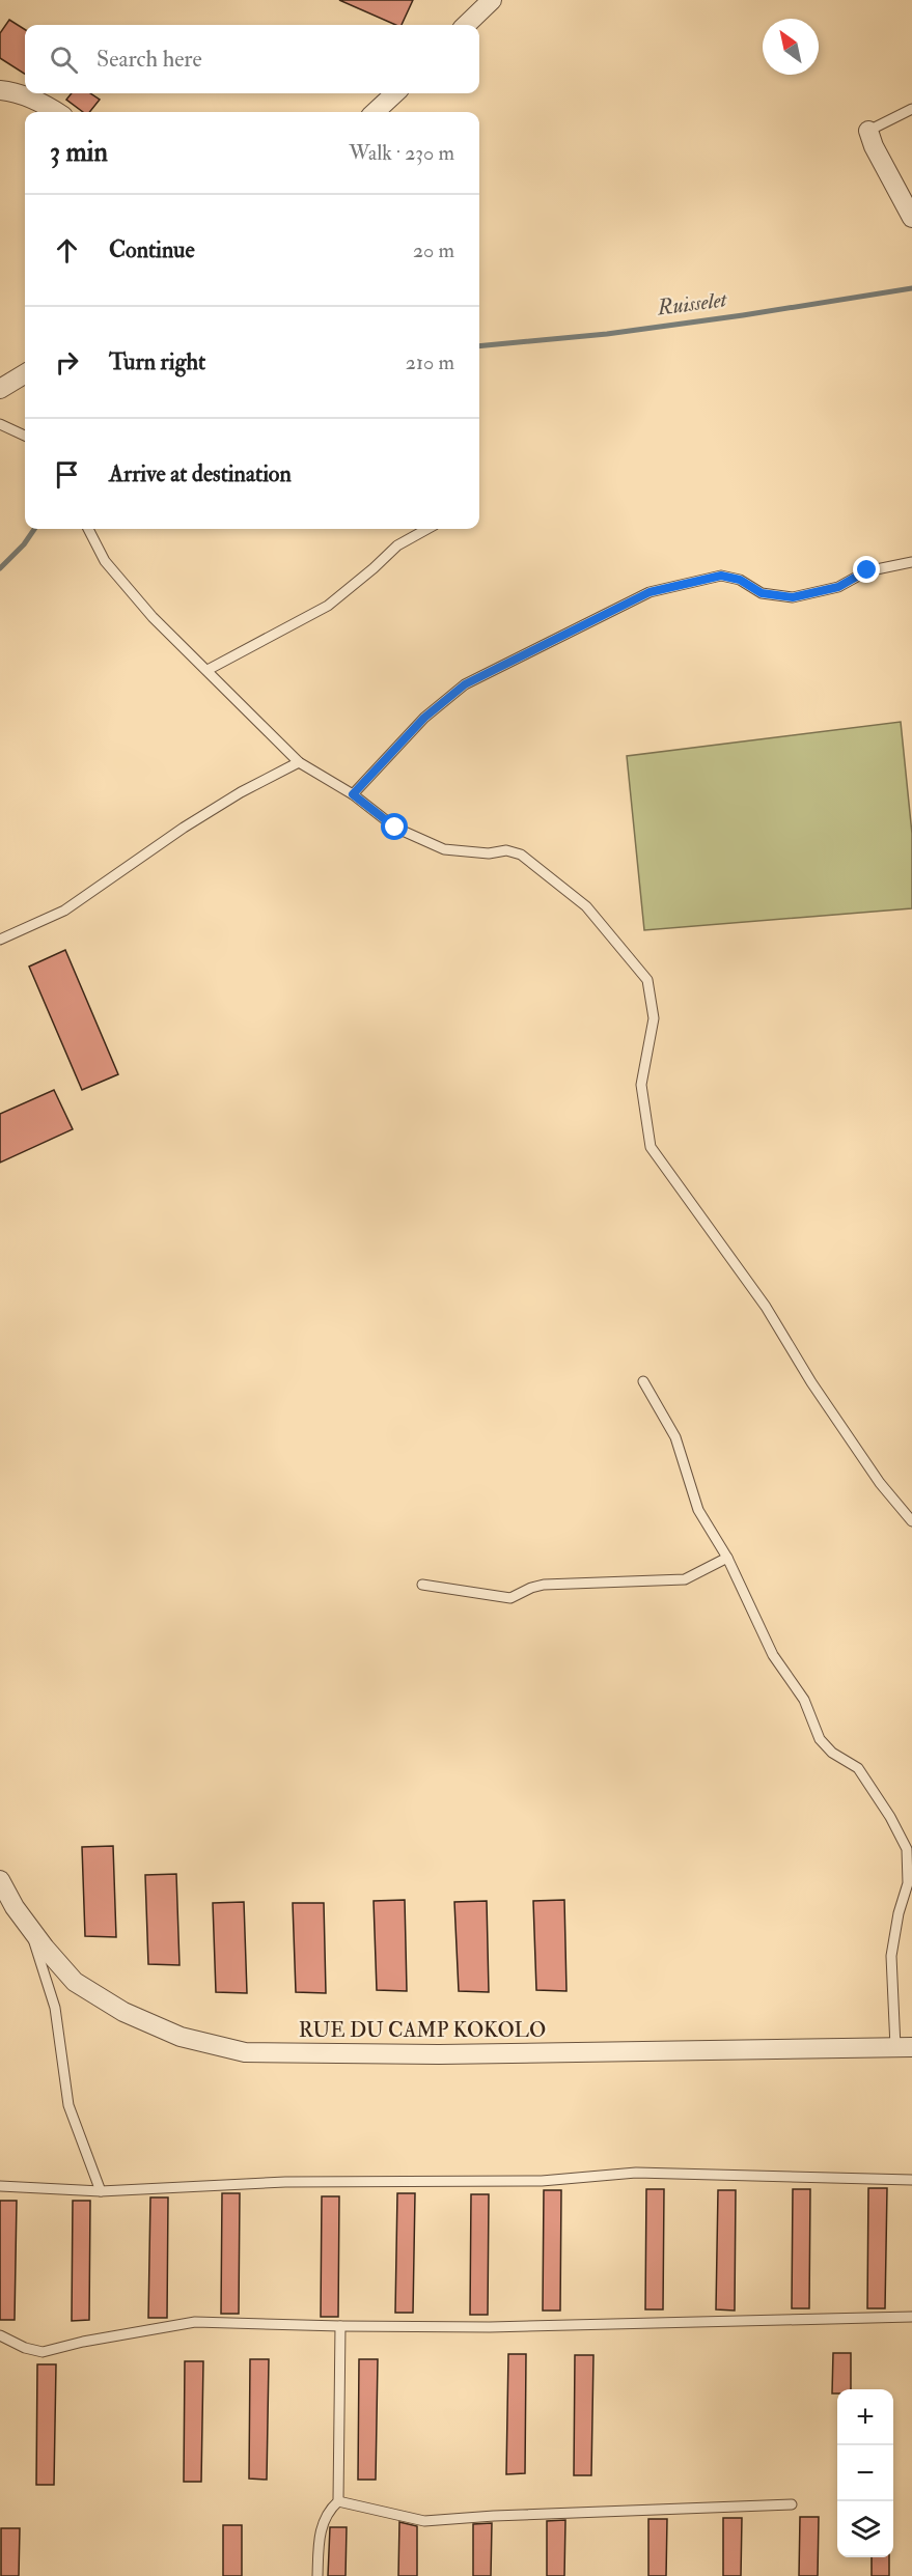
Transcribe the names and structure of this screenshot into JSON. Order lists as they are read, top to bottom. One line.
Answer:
{"streets":{"street":["RUE DU CAMP KOKOLO"]},"water":["Ruisselet"],"north":"top left","page":{"search":"Search here","heading":["3 min","Walk · 230 m"],"list":[["Continue","20 m"],["Turn right","210 m"],"Arrive at destination"],"map_buttons":["+","−"]}}
